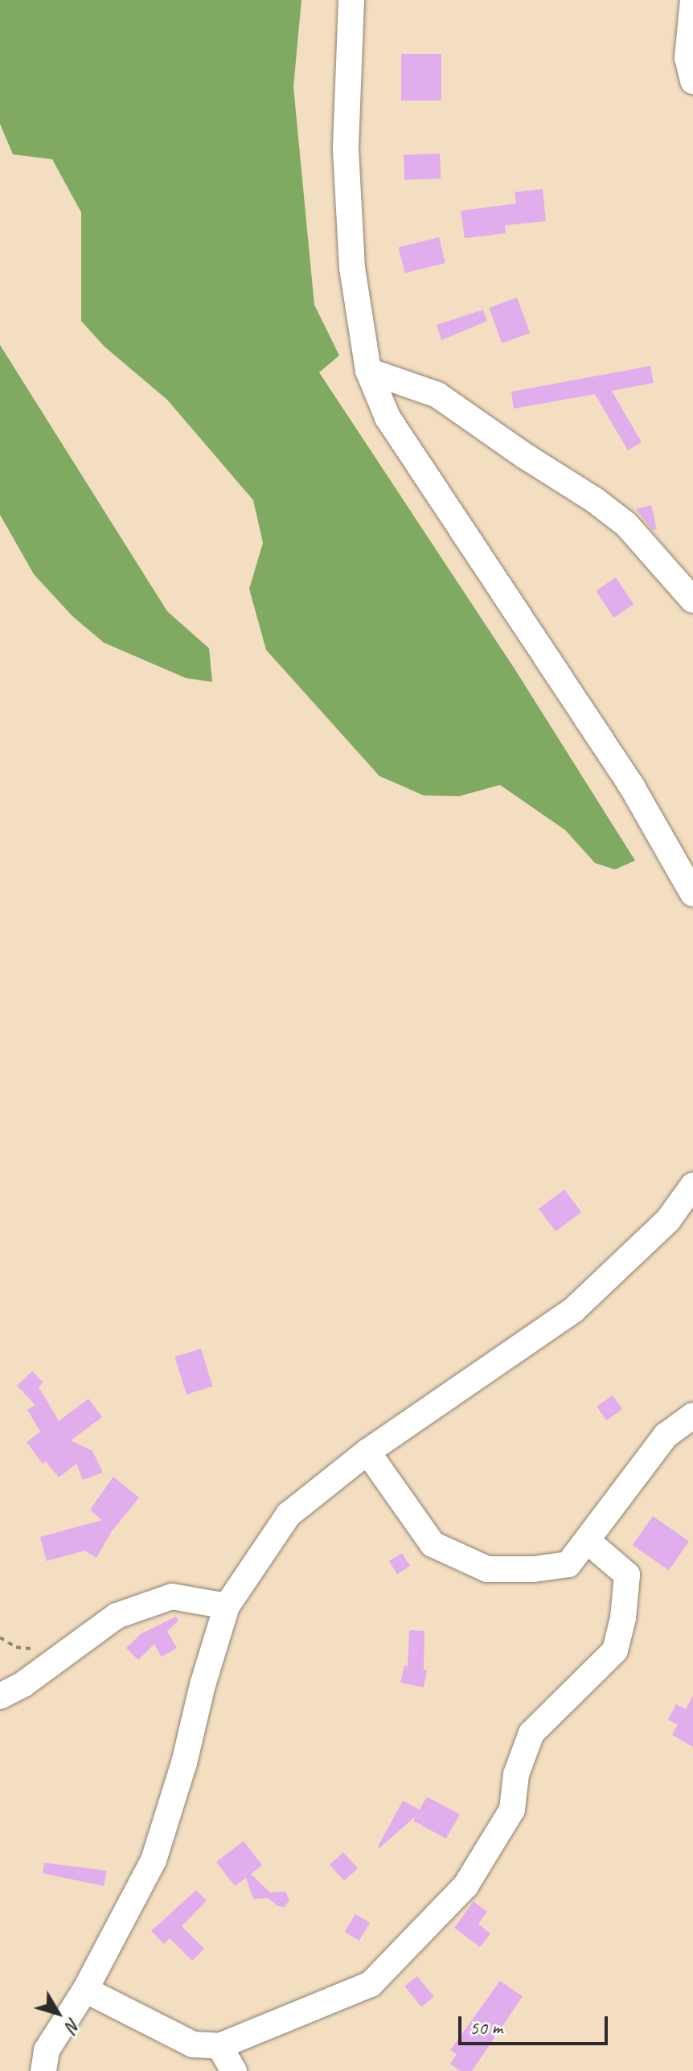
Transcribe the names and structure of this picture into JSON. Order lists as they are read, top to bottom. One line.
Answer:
{"scale_bar":"50 m","north":"bottom right"}
